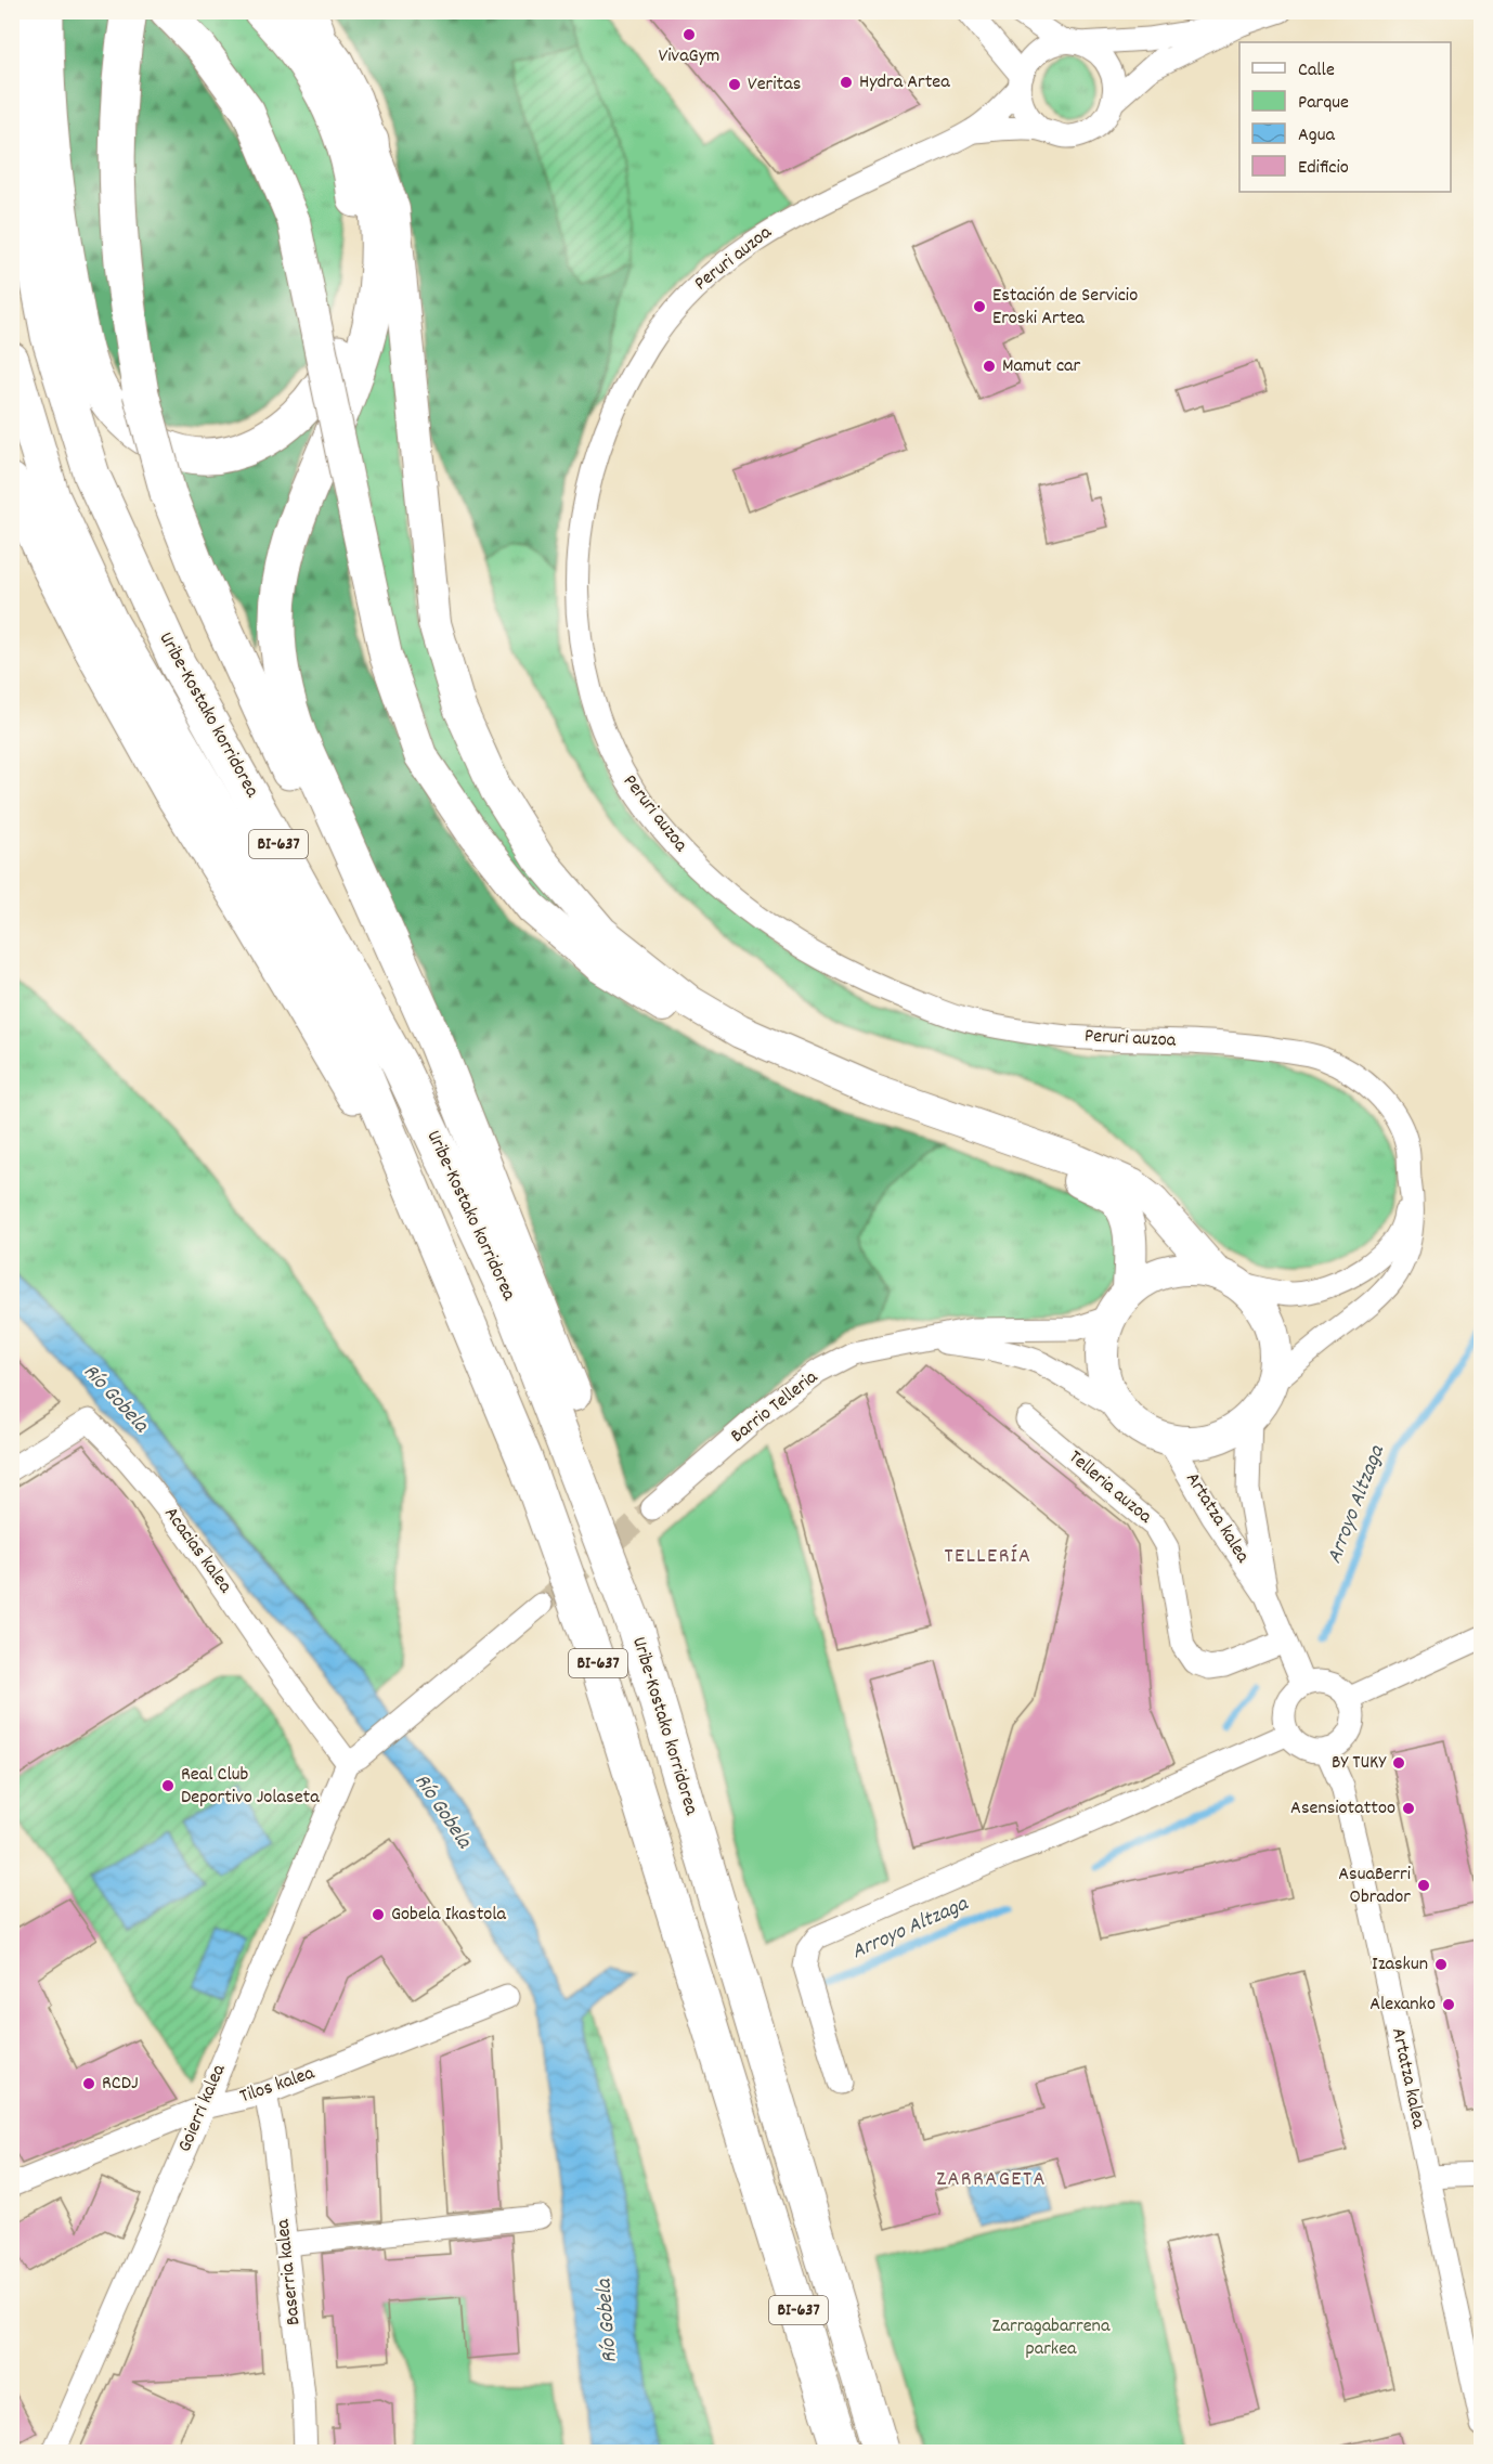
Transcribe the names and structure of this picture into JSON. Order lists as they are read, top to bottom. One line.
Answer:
{"streets":{"highway":["Uribe-Kostako korridorea","BI-637"],"street":["Peruri auzoa","Barrio Telleria","Telleria auzoa","Artatza kalea","Acacias kalea","Tilos kalea","Goierri kalea","Baserria kalea"]},"crossings":[["Uribe-Kostako korridorea","BI-637"],["Barrio Telleria","Artatza kalea"],["Telleria auzoa","Artatza kalea"],["Acacias kalea","Goierri kalea"],["Tilos kalea","Goierri kalea"],["Tilos kalea","Baserria kalea"]],"districts":["TELLERÍA","ZARRAGETA"],"water":["Río Gobela","Arroyo Altzaga"],"parks":["Zarragabarrena parkea"],"places":["VivaGym","Hydra Artea","Veritas","Estación de Servicio Eroski Artea","Mamut car","BY TUKY","Real Club Deportivo Jolaseta","Asensiotattoo","AsuaBerri Obrador","Gobela Ikastola","Izaskun","Alexanko","RCDJ"],"legend":["Calle","Parque","Agua","Edificio"]}
